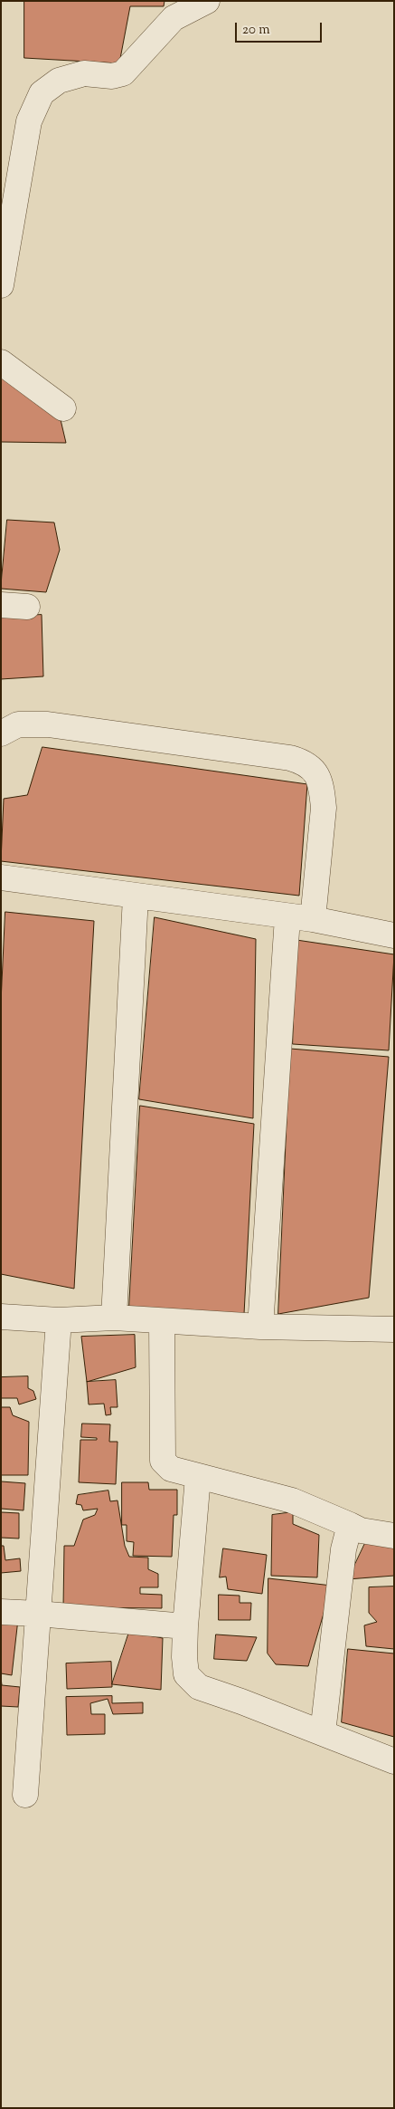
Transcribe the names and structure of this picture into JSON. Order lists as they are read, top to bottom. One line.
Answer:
{"scale_bar":"20 m"}
